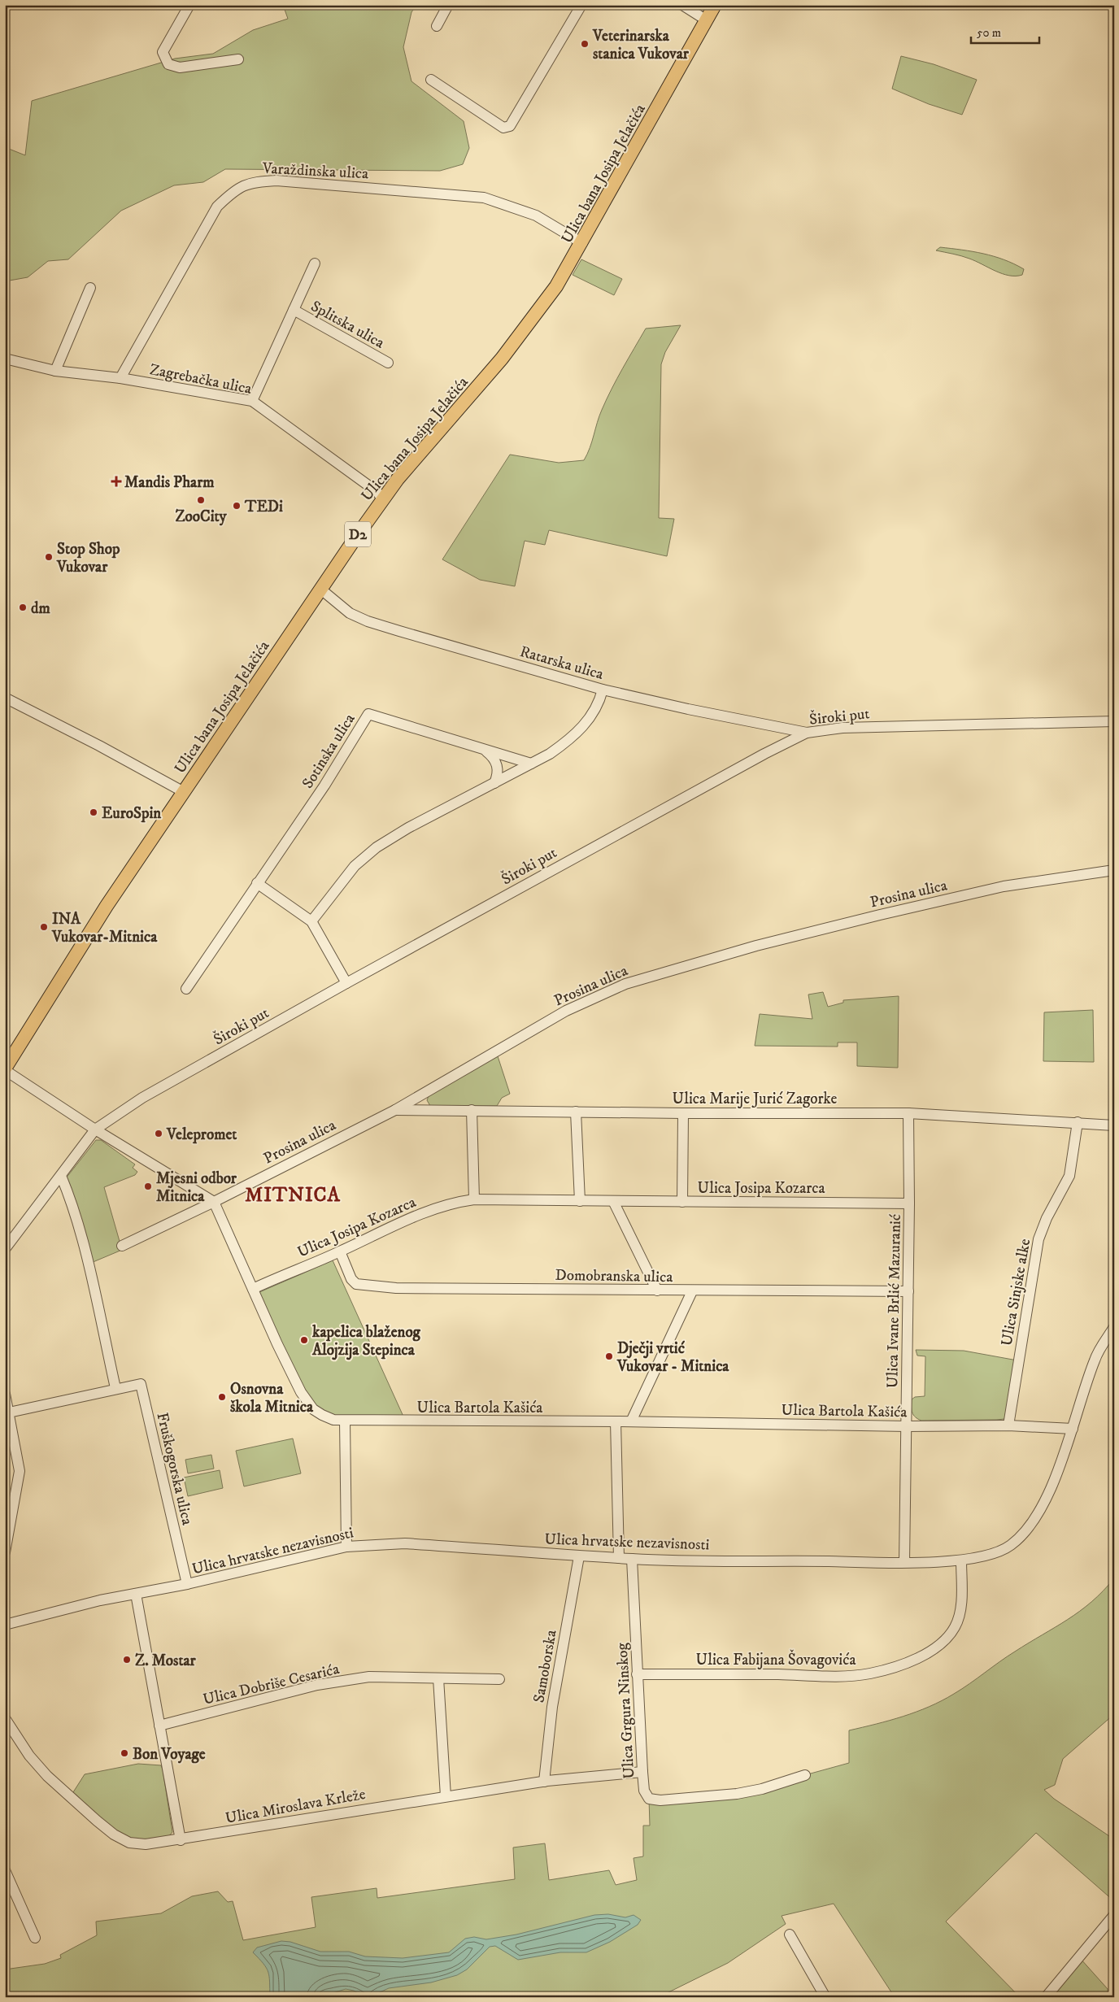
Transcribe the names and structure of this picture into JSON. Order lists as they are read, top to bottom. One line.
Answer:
{"streets":{"main road":["Ulica bana Josipa Jelačića","D2"],"street":["Varaždinska ulica","Splitska ulica","Zagrebačka ulica","Ratarska ulica","Široki put","Sotinska ulica","Prosina ulica","Ulica Marije Jurić Zagorke","Ulica Josipa Kozarca","Domobranska ulica","Ulica Sinjske alke","Ulica Ivane Brlić Mazuranić","Ulica Bartola Kašića","Fruškogorska ulica","Ulica hrvatske nezavisnosti","Ulica Fabijana Šovagovića","Samoborska","Ulica Dobriše Cesarića","Ulica Grgura Ninskog","Ulica Miroslava Krleže"]},"crossings":[["Varaždinska ulica","Ulica bana Josipa Jelačića"],["Varaždinska ulica","Zagrebačka ulica"],["Ulica bana Josipa Jelačića","Zagrebačka ulica"],["Ulica bana Josipa Jelačića","Ratarska ulica"],["Splitska ulica","Zagrebačka ulica"],["Ratarska ulica","Široki put"],["Prosina ulica","Ulica Marije Jurić Zagorke"],["Prosina ulica","Ulica Bartola Kašića"],["Ulica Marije Jurić Zagorke","Ulica Sinjske alke"],["Ulica Marije Jurić Zagorke","Ulica Ivane Brlić Mazuranić"],["Ulica Josipa Kozarca","Domobranska ulica"],["Ulica Josipa Kozarca","Ulica Ivane Brlić Mazuranić"],["Ulica Josipa Kozarca","Ulica Bartola Kašića"],["Domobranska ulica","Ulica Ivane Brlić Mazuranić"],["Ulica Sinjske alke","Ulica Bartola Kašića"],["Ulica Ivane Brlić Mazuranić","Ulica Bartola Kašića"],["Ulica Ivane Brlić Mazuranić","Ulica hrvatske nezavisnosti"],["Ulica Bartola Kašića","Ulica hrvatske nezavisnosti"],["Fruškogorska ulica","Ulica hrvatske nezavisnosti"],["Ulica hrvatske nezavisnosti","Ulica Fabijana Šovagovića"],["Ulica hrvatske nezavisnosti","Samoborska"],["Ulica hrvatske nezavisnosti","Ulica Grgura Ninskog"],["Ulica Fabijana Šovagovića","Ulica Grgura Ninskog"],["Samoborska","Ulica Miroslava Krleže"],["Ulica Grgura Ninskog","Ulica Miroslava Krleže"]],"districts":["MITNICA"],"places":{"other":["Veterinarska stanica Vukovar","ZooCity","TEDi","Stop Shop Vukovar","dm","EuroSpin","INA Vukovar-Mitnica","Velepromet","Mjesni odbor Mitnica","kapelica blaženog Alojzija Stepinca","Dječji vrtić Vukovar - Mitnica","Osnovna škola Mitnica","Z. Mostar","Bon Voyage"],"health":["Mandis Pharm"]},"scale_bar":"50 m"}
